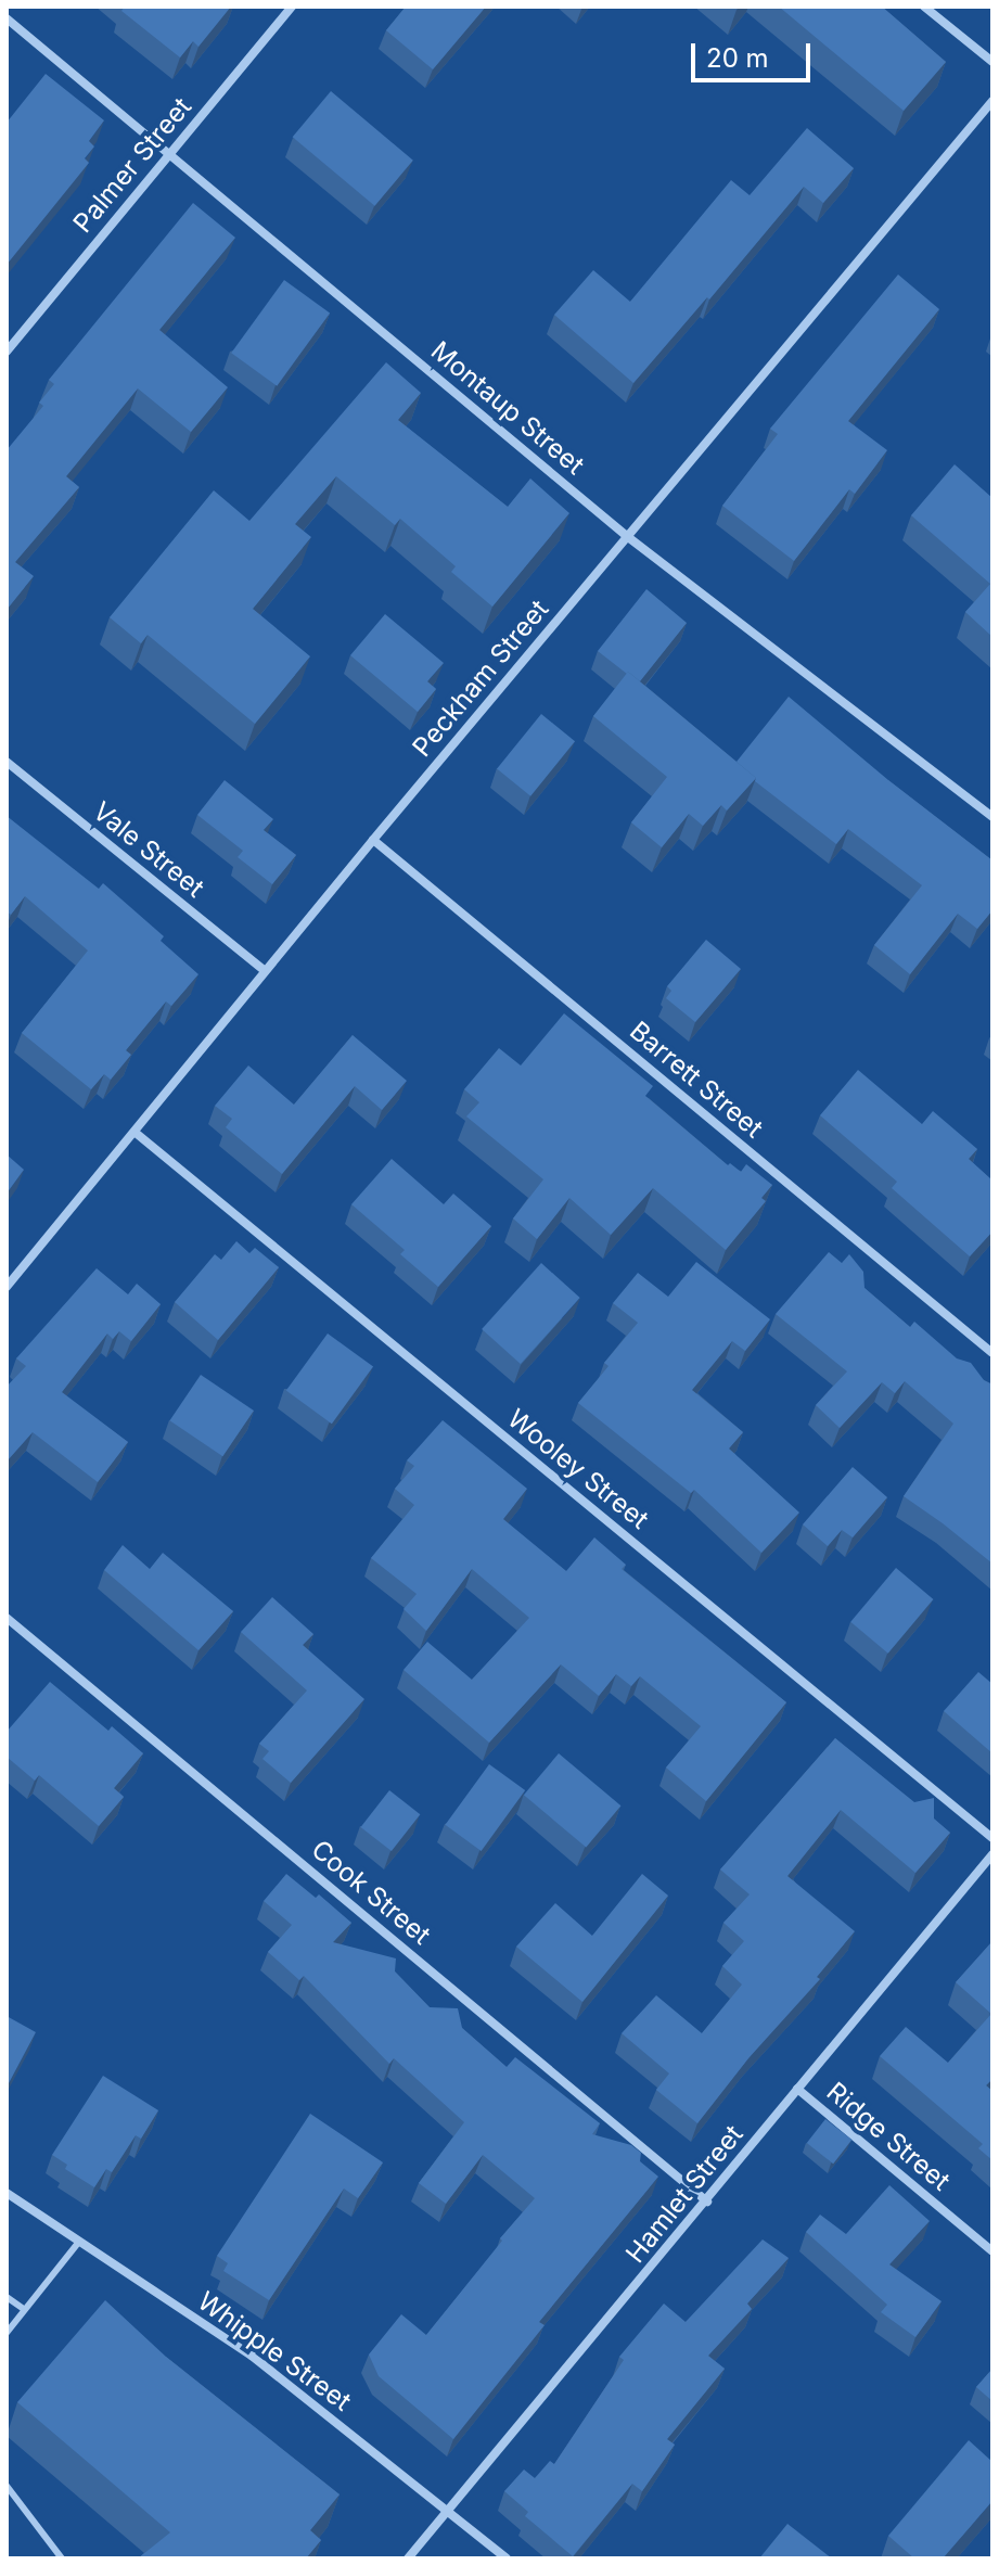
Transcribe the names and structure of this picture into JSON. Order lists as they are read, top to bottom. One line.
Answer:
{"streets":{"street":["Palmer Street","Montaup Street","Peckham Street","Vale Street","Barrett Street","Wooley Street","Cook Street","Ridge Street","Hamlet Street","Whipple Street"]},"crossings":[["Palmer Street","Montaup Street"],["Montaup Street","Peckham Street"],["Peckham Street","Vale Street"],["Peckham Street","Barrett Street"],["Peckham Street","Wooley Street"],["Cook Street","Hamlet Street"],["Ridge Street","Hamlet Street"],["Hamlet Street","Whipple Street"]],"scale_bar":"20 m"}
